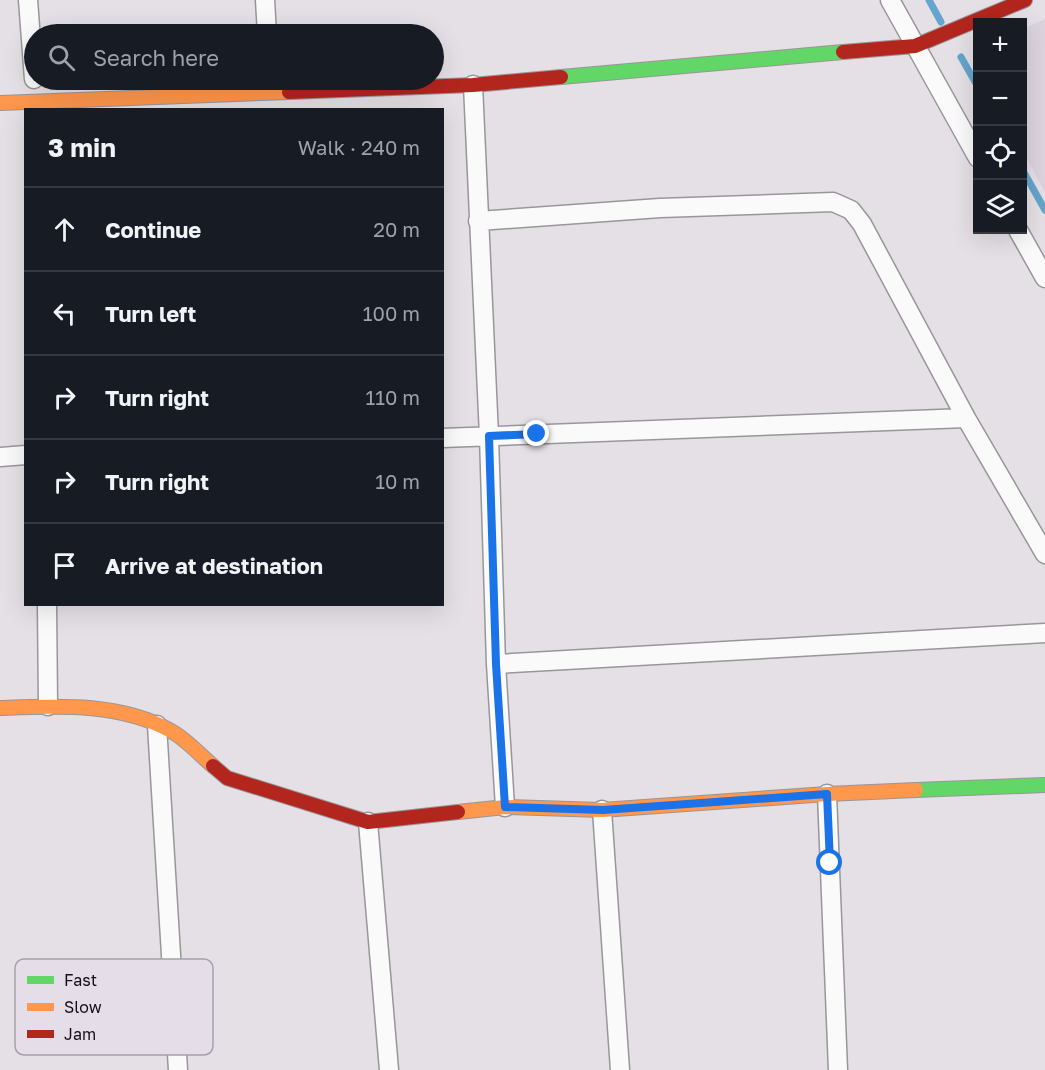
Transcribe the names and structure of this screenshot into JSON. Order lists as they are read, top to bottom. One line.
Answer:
{"legend":["Fast","Slow","Jam"],"page":{"map_buttons":["+","−"],"search":"Search here","heading":["3 min","Walk · 240 m"],"list":[["Continue","20 m"],["Turn left","100 m"],["Turn right","110 m"],["Turn right","10 m"],"Arrive at destination"]}}
